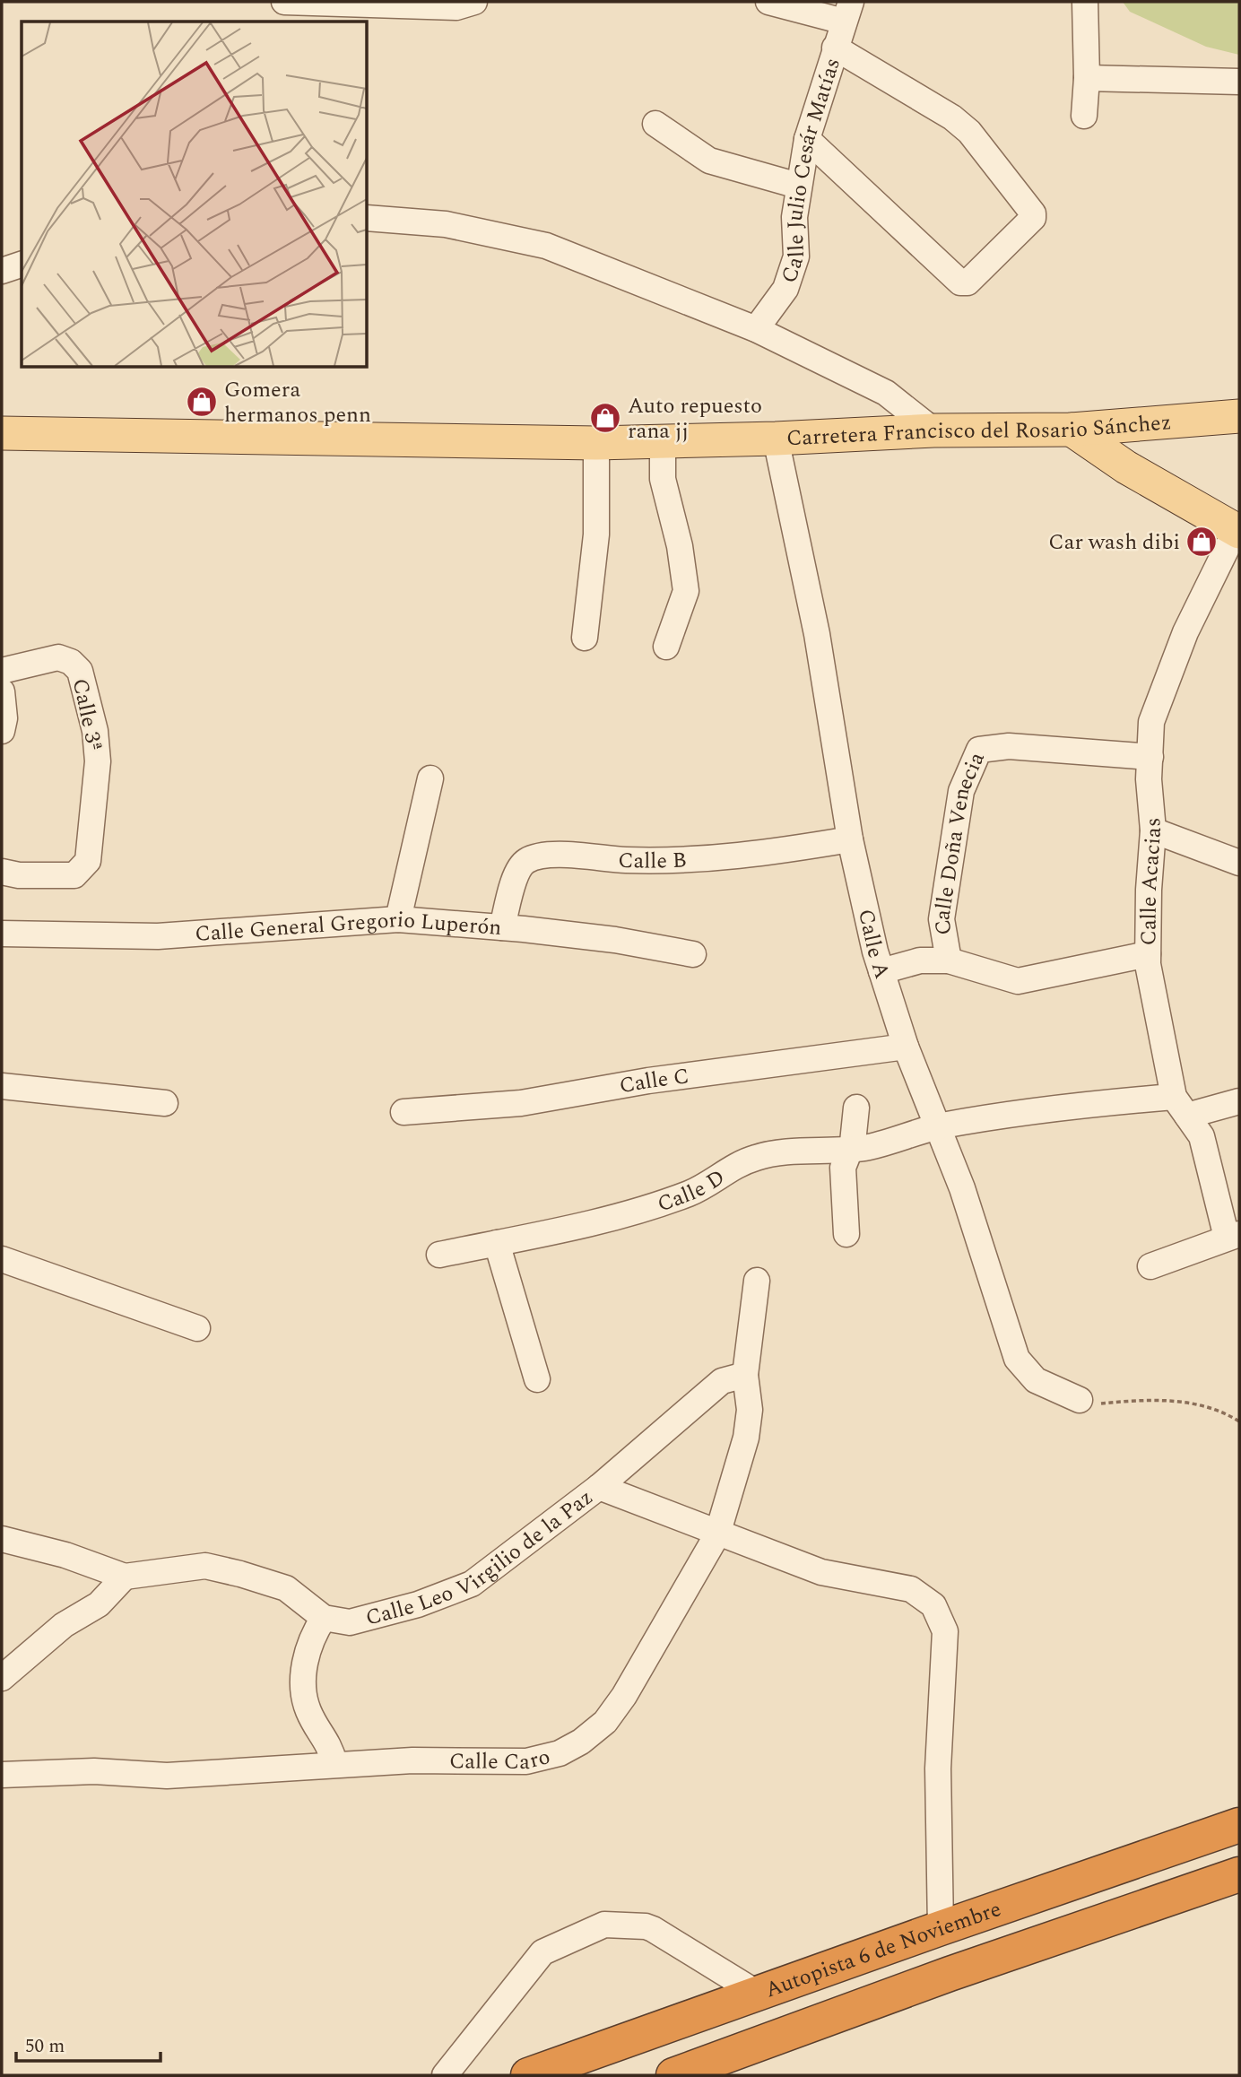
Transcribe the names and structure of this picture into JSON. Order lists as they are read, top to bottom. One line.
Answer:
{"streets":{"highway":["Autopista 6 de Noviembre"],"main road":["Carretera Francisco del Rosario Sánchez"],"street":["Calle Julio Cesár Matías","Calle 3ª","Calle Doña Venecia","Calle B","Calle Acacias","Calle General Gregorio Luperón","Calle A","Calle C","Calle D","Calle Leo Virgilio de la Paz","Calle Caro"]},"crossings":[["Carretera Francisco del Rosario Sánchez","Calle A"],["Calle Doña Venecia","Calle Acacias"],["Calle B","Calle General Gregorio Luperón"],["Calle B","Calle A"],["Calle Acacias","Calle D"],["Calle A","Calle C"],["Calle A","Calle D"],["Calle Leo Virgilio de la Paz","Calle Caro"]],"places":{"shop":["Gomera hermanos penn","Auto repuesto rana jj","Car wash dibi"]},"scale_bar":"50 m"}
